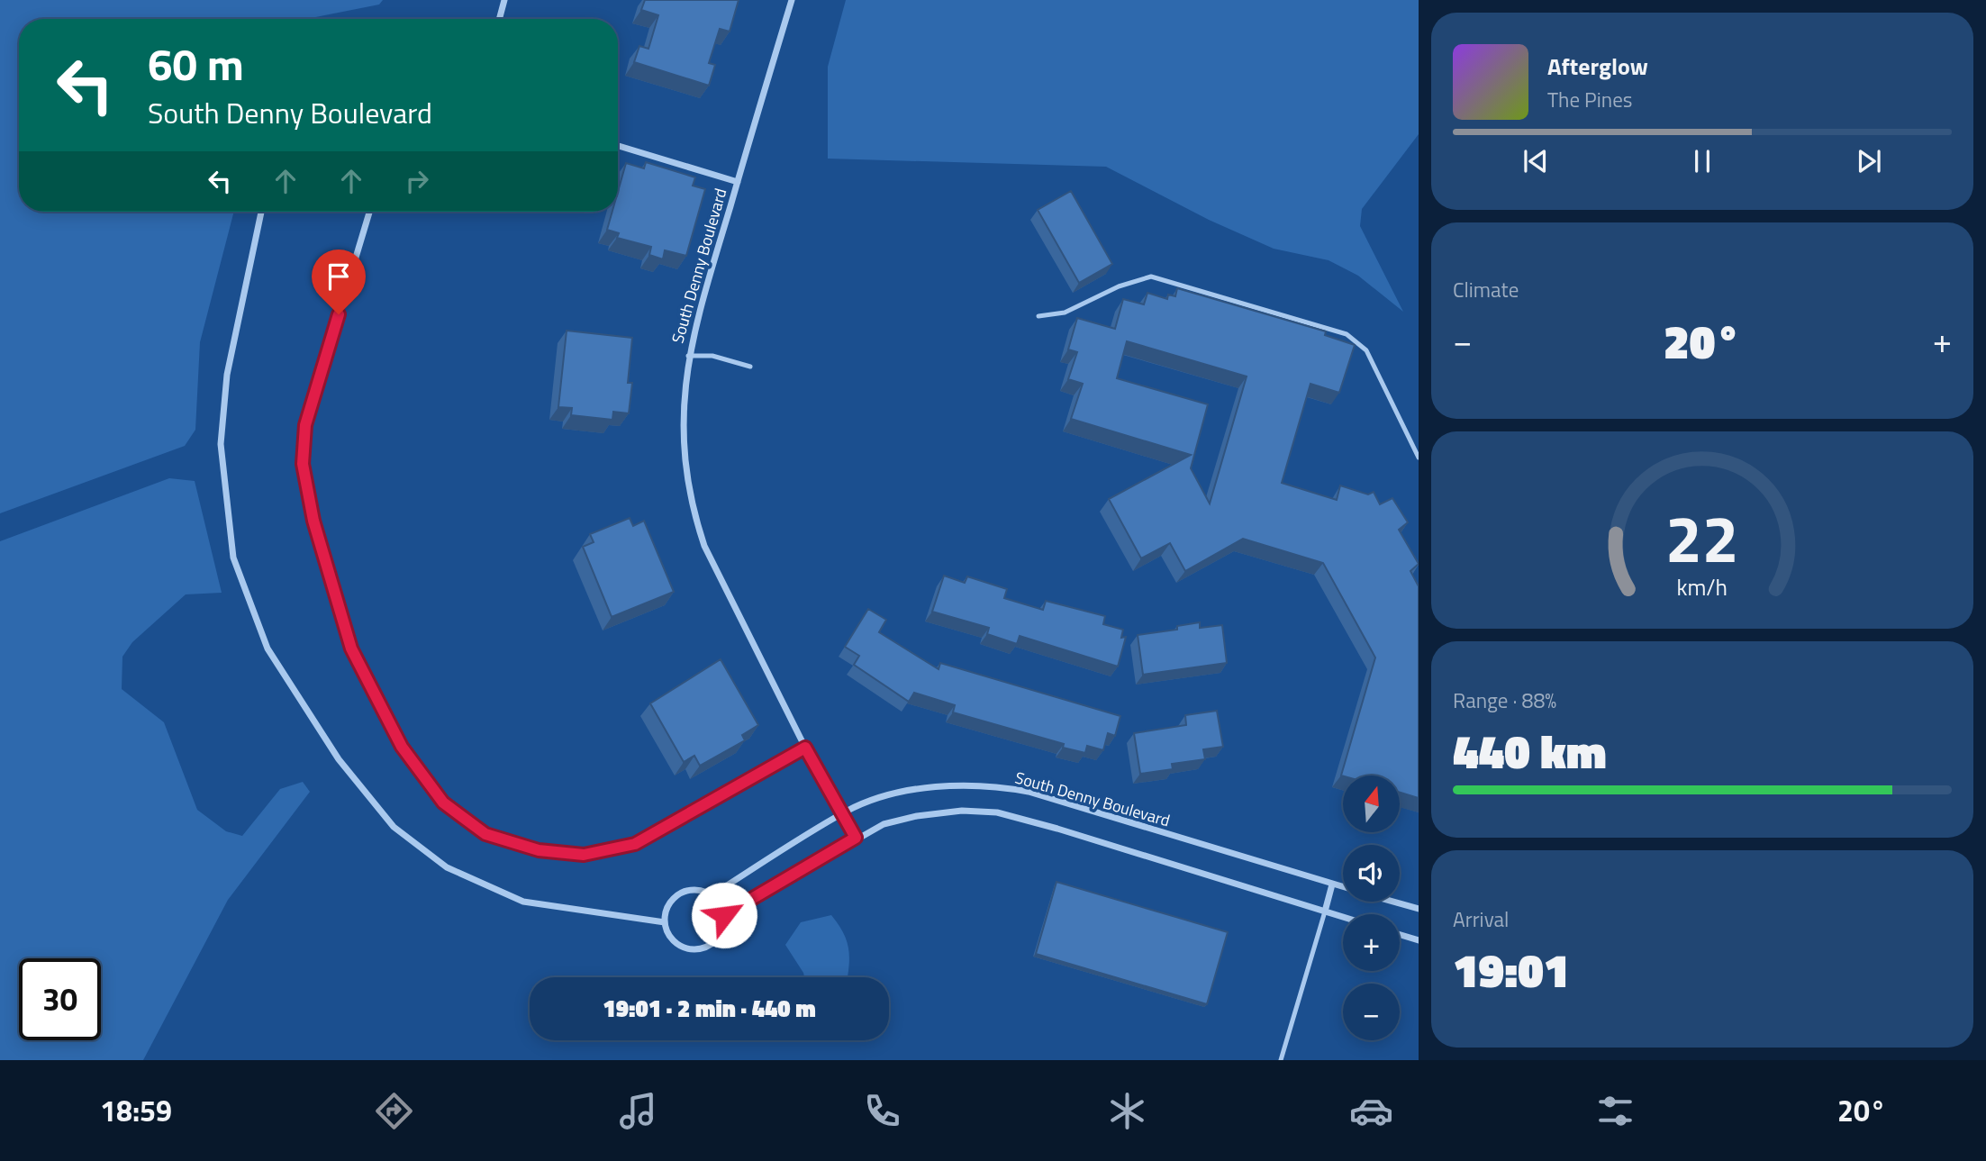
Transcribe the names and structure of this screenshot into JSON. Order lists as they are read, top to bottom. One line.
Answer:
{"streets":{"street":["South Denny Boulevard"]},"north":"top","page":{"turn":["60 m","South Denny Boulevard"],"song":["Afterglow","The Pines"],"tile":["Climate",["Range · 88%","440 km"],["Arrival","19:01"]],"heat":["−","20°","+"],"map_buttons":["+","−"],"limit":"30","trip":"19:01 · 2 min · 440 m","tabs":["18:59","20°"],"gauge":["22","km/h"]}}
